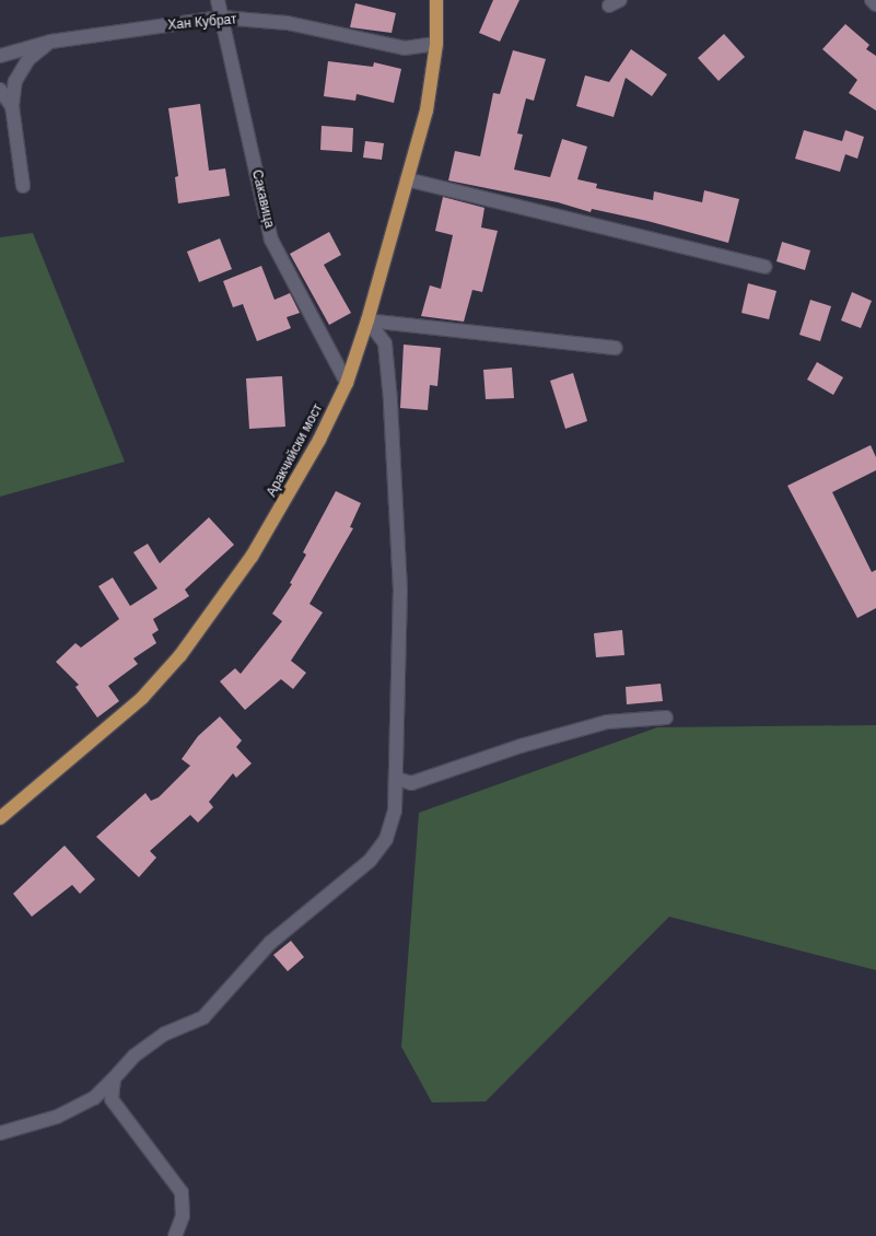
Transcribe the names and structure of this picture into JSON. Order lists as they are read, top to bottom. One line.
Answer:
{"streets":{"main road":["Аракчийски мост"],"street":["Хан Кубрат","Сакавица"]},"crossings":[["Хан Кубрат","Сакавица"],["Хан Кубрат","Аракчийски мост"],["Сакавица","Аракчийски мост"]]}
